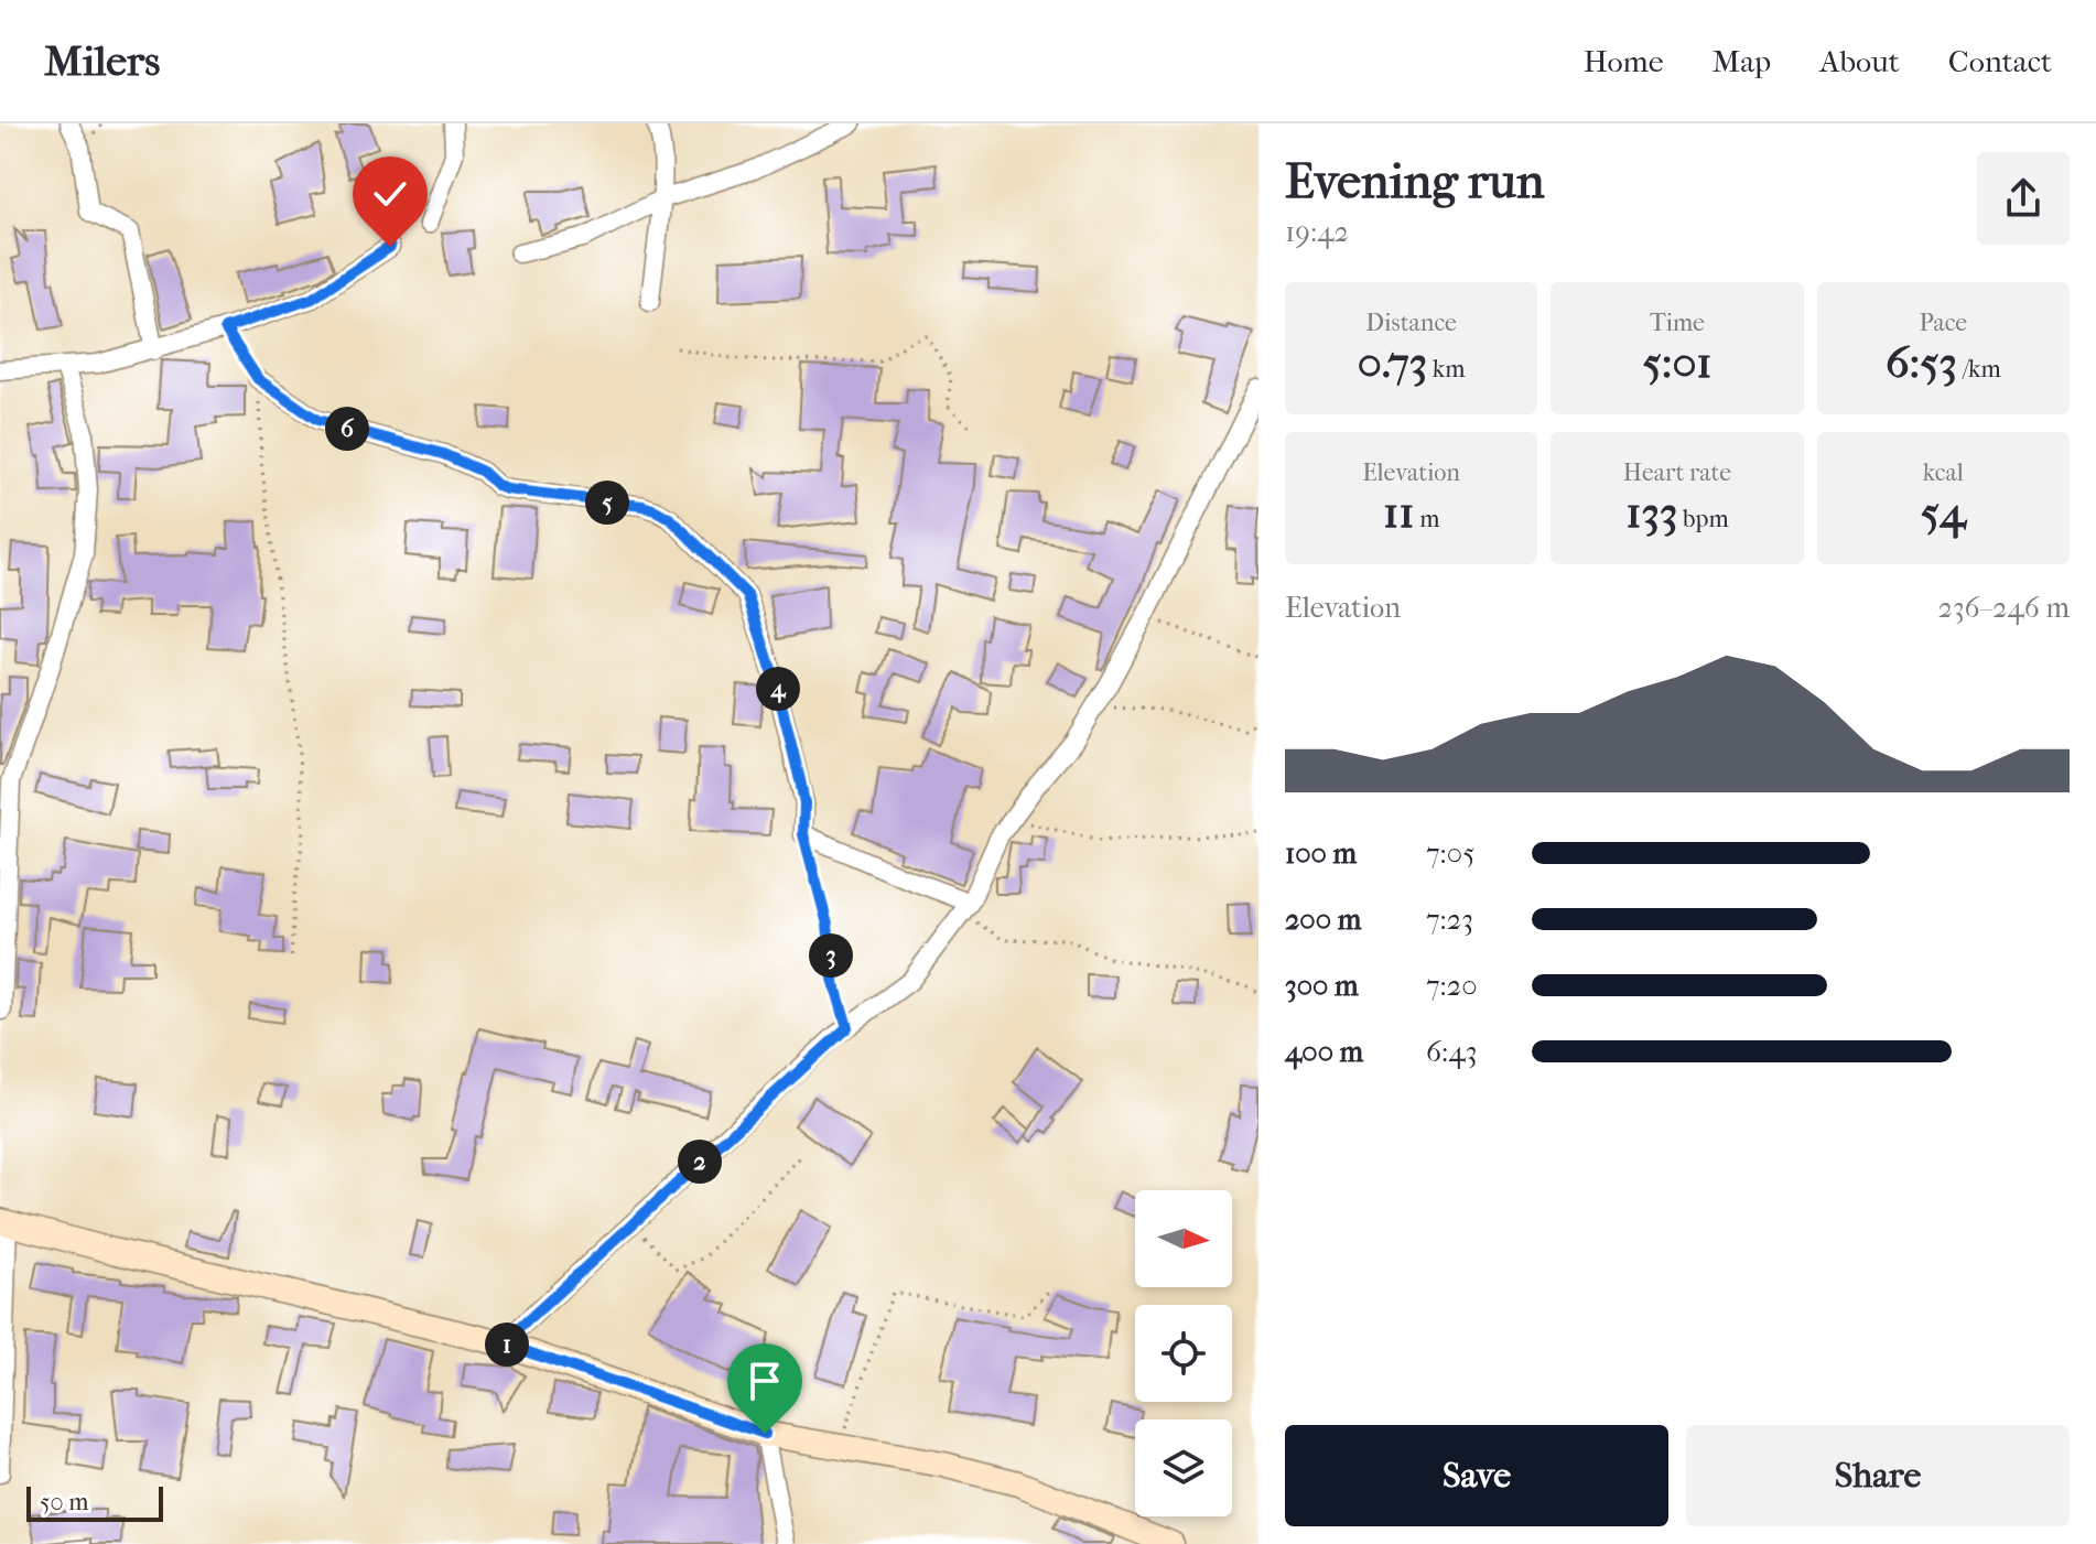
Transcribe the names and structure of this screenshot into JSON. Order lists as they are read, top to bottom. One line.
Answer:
{"scale_bar":"50 m","north":"right","page":{"header":"Milers","nav":["Home","Map","About","Contact"],"heading":["Evening run","19:42"],"stats":[["Distance","0.73 km"],["Time","5:01"],["Pace","6:53 /km"],["Elevation","11 m"],["Heart rate","133 bpm"],["kcal","54"]],"pins":["6","5","4","3","2","1"],"chart":["Elevation","236–246 m"],"list":[{"name":"100 m","note":"7:05"},{"name":"200 m","note":"7:23"},{"name":"300 m","note":"7:20"},{"name":"400 m","note":"6:43"}],"buttons":["Save","Share"],"scale":"50 m"}}
